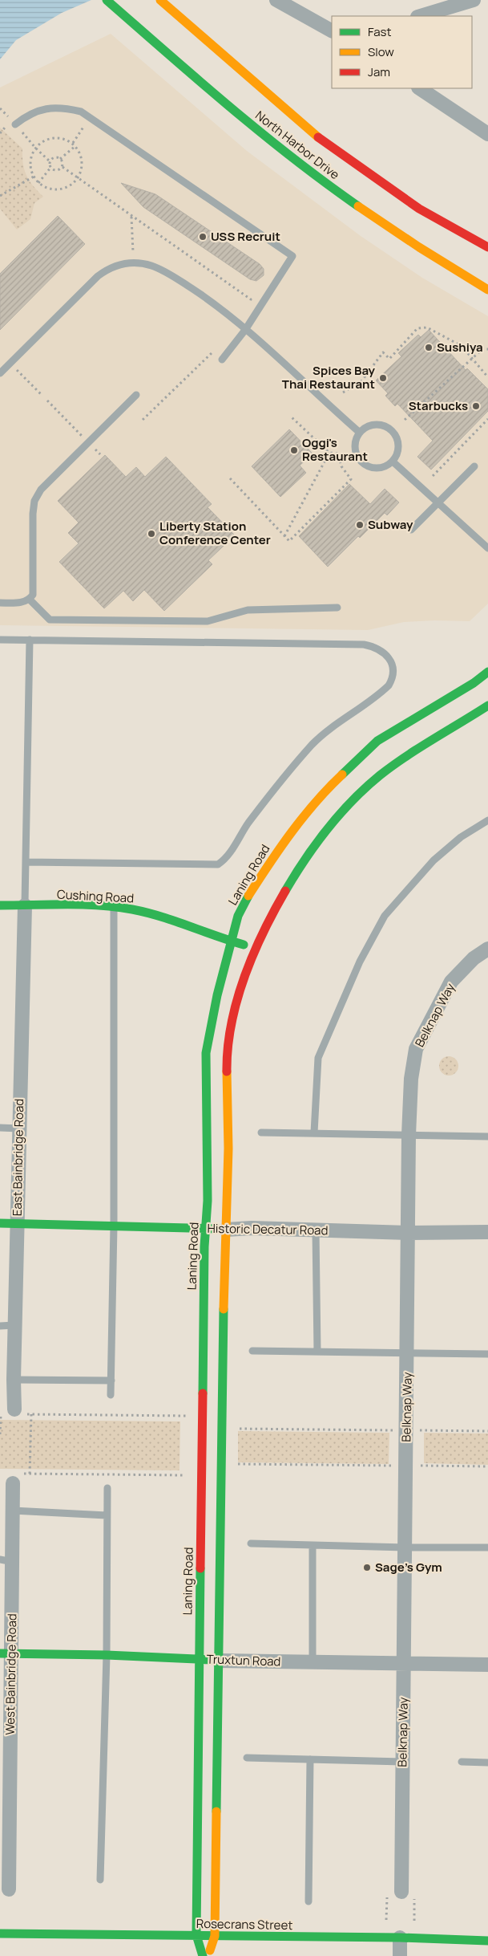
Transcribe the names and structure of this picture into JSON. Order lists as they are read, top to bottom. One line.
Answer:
{"streets":{"street":["North Harbor Drive","Laning Road","Cushing Road","Belknap Way","East Bainbridge Road","Historic Decatur Road","Truxtun Road","West Bainbridge Road","Rosecrans Street"]},"crossings":[["Laning Road","Cushing Road"],["Laning Road","Historic Decatur Road"],["Laning Road","Truxtun Road"],["Laning Road","Rosecrans Street"],["Cushing Road","East Bainbridge Road"],["Belknap Way","Historic Decatur Road"],["Belknap Way","Truxtun Road"],["East Bainbridge Road","Historic Decatur Road"],["Truxtun Road","West Bainbridge Road"]],"places":["USS Recruit","Sushiya","Spices Bay Thai Restaurant","Starbucks","Oggi's Restaurant","Subway","Liberty Station Conference Center","Sage's Gym"],"legend":["Fast","Slow","Jam"]}
